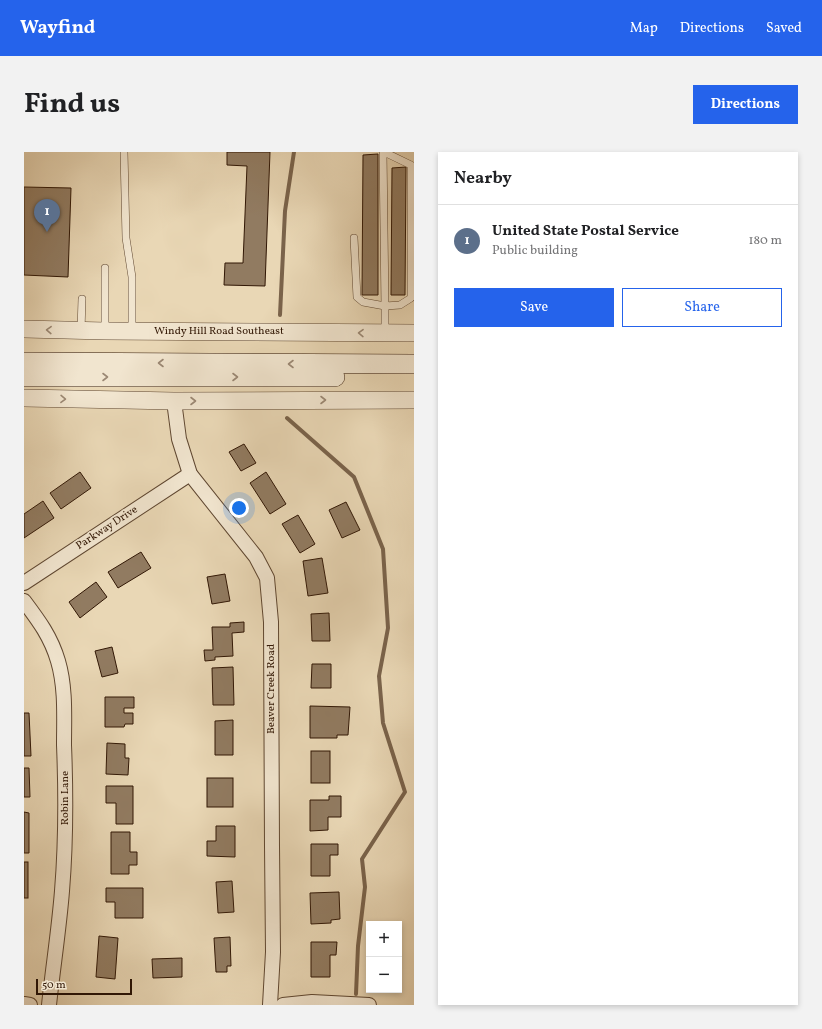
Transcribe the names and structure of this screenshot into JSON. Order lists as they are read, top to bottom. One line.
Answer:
{"streets":{"street":["Windy Hill Road Southeast","Parkway Drive","Beaver Creek Road","Robin Lane"]},"crossings":[["Parkway Drive","Beaver Creek Road"]],"scale_bar":"50 m","page":{"header":"Wayfind","nav":["Map","Directions","Saved"],"title":"Find us","buttons":["Directions",["Save","Share"]],"heading":"Nearby","pins":"1","list":[{"mark":"1","name":"United State Postal Service","note":"Public building","value":"180 m"}],"map_buttons":["+","−"],"scale":"50 m"}}
